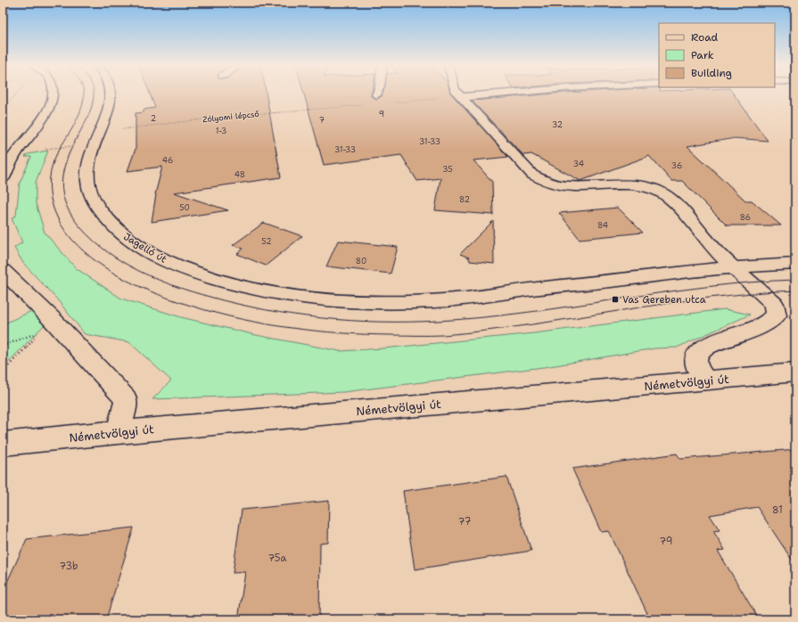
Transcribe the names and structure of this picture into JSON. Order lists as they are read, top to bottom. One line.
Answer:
{"streets":{"street":["Jagelló út","Németvölgyi út"],"path":["Zólyomi lépcső"]},"crossings":[["Zólyomi lépcső","Jagelló út"]],"places":{"transit":["Vas Gereben utca"]},"house_numbers":["9","2","7","32","1-3","31-33","31-33","46","34","36","35","48","82","50","86","84","52","80","81","77","79","75a","73b"],"legend":["Road","Park","Building"]}
